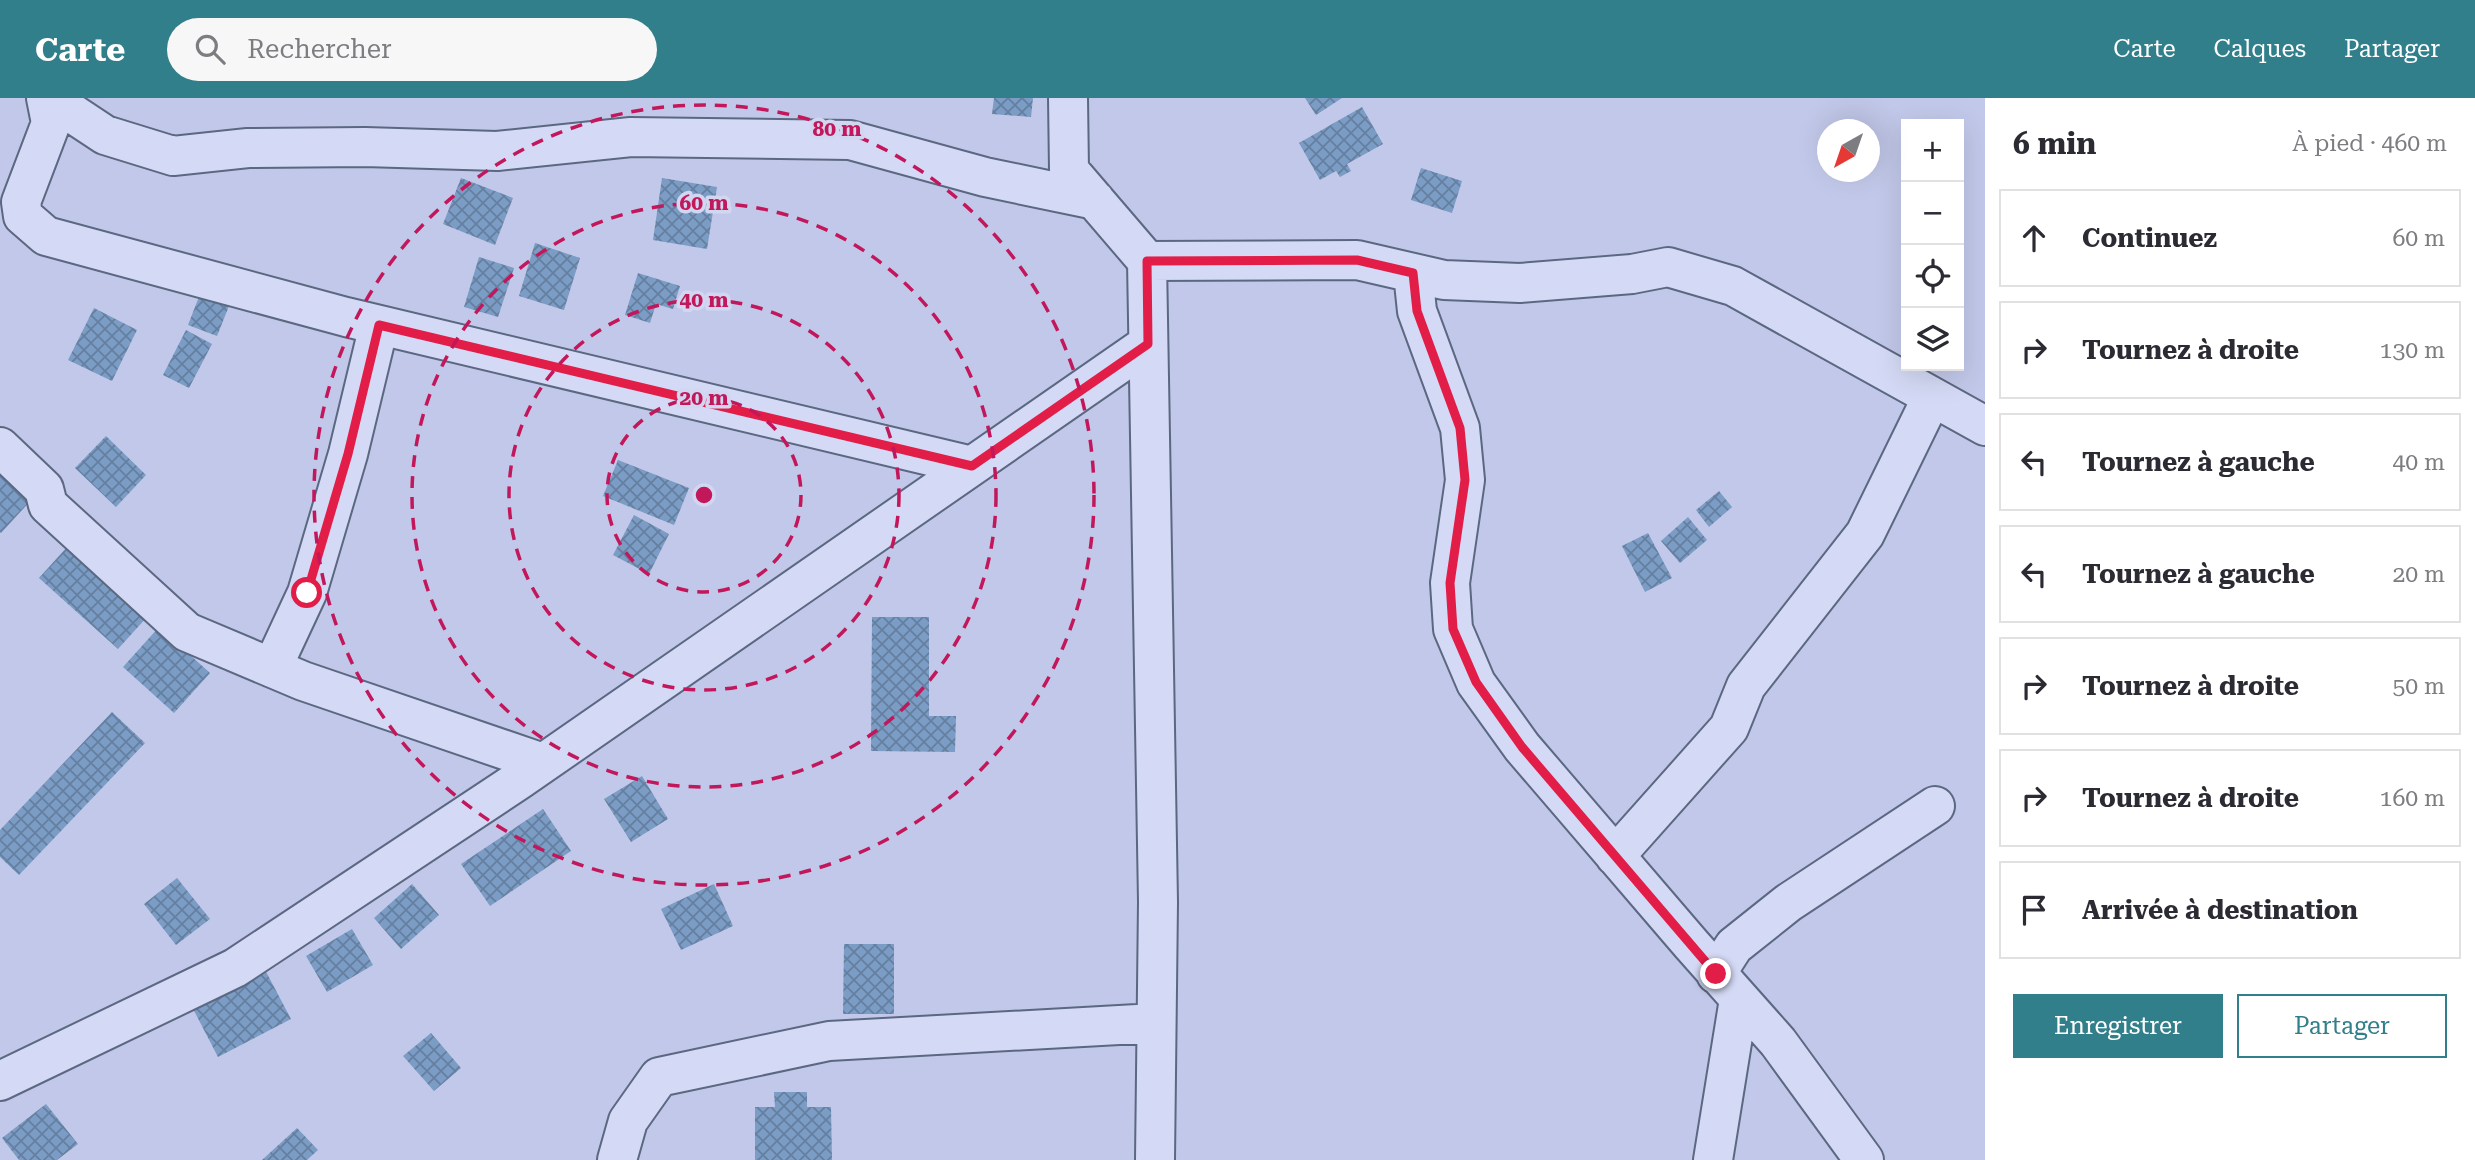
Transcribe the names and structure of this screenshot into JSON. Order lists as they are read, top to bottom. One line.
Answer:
{"north":"bottom left","page":{"header":"Carte","search":"Rechercher","nav":["Carte","Calques","Partager"],"heading":["6 min","À pied · 460 m"],"map_buttons":["+","−"],"list":[["Continuez","60 m"],["Tournez à droite","130 m"],["Tournez à gauche","40 m"],["Tournez à gauche","20 m"],["Tournez à droite","50 m"],["Tournez à droite","160 m"],"Arrivée à destination"],"buttons":["Enregistrer","Partager"]},"rings":["80 m","60 m","40 m","20 m"]}
